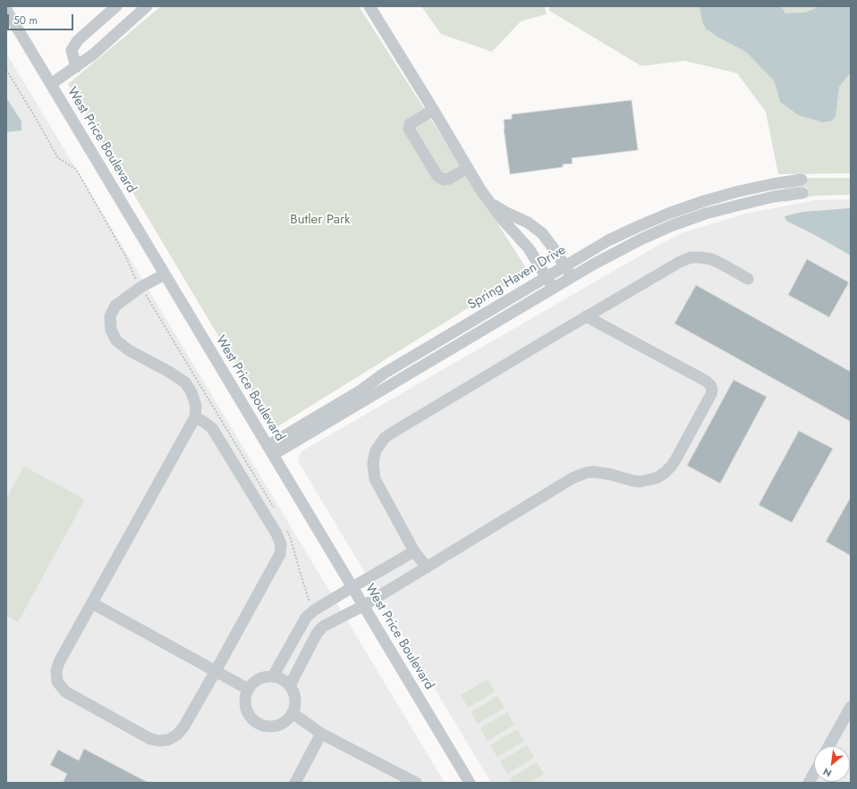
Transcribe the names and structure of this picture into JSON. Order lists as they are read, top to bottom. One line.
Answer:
{"streets":{"street":["West Price Boulevard","Spring Haven Drive"]},"crossings":[["West Price Boulevard","Spring Haven Drive"]],"parks":["Butler Park"],"scale_bar":"50 m","north":"bottom left"}
